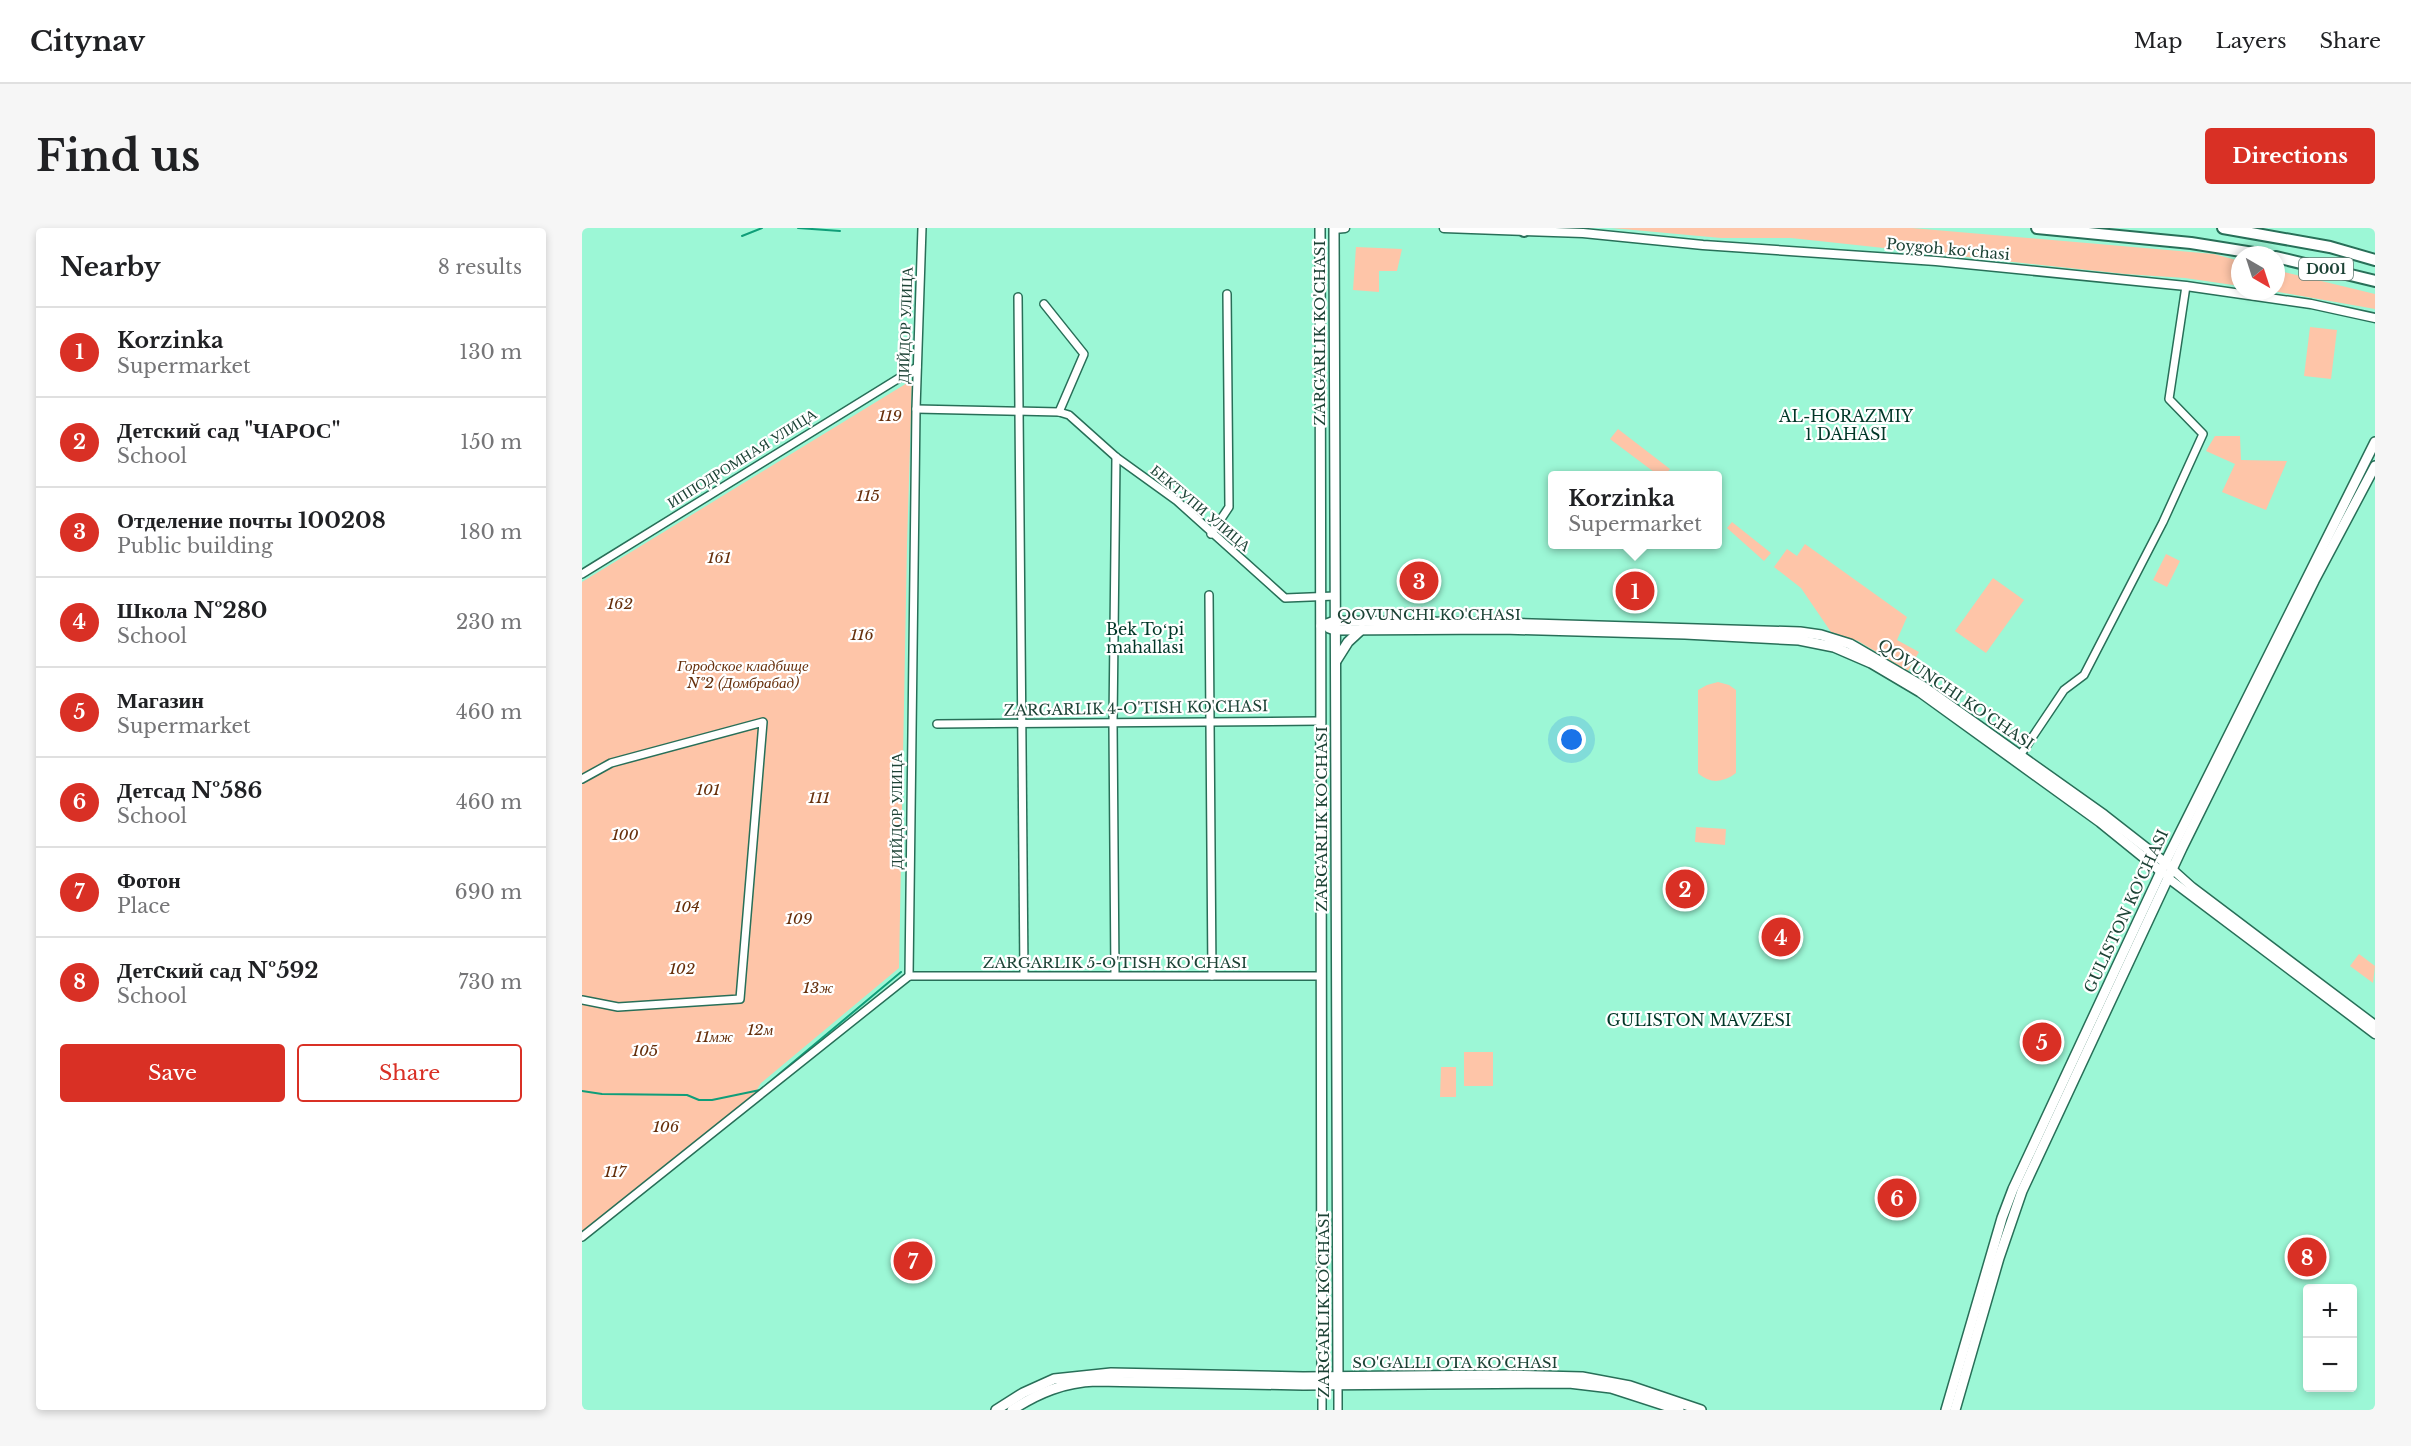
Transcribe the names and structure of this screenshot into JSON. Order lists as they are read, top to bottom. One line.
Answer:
{"streets":{"highway":["D001"],"main road":["ZARGARLIK KO'CHASI","QOVUNCHI KO'CHASI","ZARGARLIK 4-O'TISH KO'CHASI","GULISTON KO'CHASI","SO'GALLI OTA KO'CHASI"],"street":["Poygoh koʻchasi","ДИЙДОР УЛИЦА","ИППОДРОМНАЯ УЛИЦА","БЕКТУПИ УЛИЦА","ZARGARLIK 5-O'TISH KO'CHASI"]},"crossings":[["ДИЙДОР УЛИЦА","ИППОДРОМНАЯ УЛИЦА"],["ДИЙДОР УЛИЦА","ZARGARLIK 5-O'TISH KO'CHASI"],["ZARGARLIK KO'CHASI","БЕКТУПИ УЛИЦА"],["ZARGARLIK KO'CHASI","QOVUNCHI KO'CHASI"],["ZARGARLIK KO'CHASI","ZARGARLIK 4-O'TISH KO'CHASI"],["ZARGARLIK KO'CHASI","ZARGARLIK 5-O'TISH KO'CHASI"],["ZARGARLIK KO'CHASI","SO'GALLI OTA KO'CHASI"],["QOVUNCHI KO'CHASI","GULISTON KO'CHASI"]],"districts":["AL-HORAZMIY 1 DAHASI","Bek Toʻpi mahallasi","GULISTON MAVZESI"],"parks":["119","115","161","162","116","Городское кладбище №2 (Домбрабад)","101","111","100","104","109","102","13ж","12м","11мж","105","106","117"],"north":"bottom right","page":{"header":"Citynav","nav":["Map","Layers","Share"],"buttons":["Directions",["Save","Share"]],"title":"Find us","heading":["Nearby","8 results"],"list":[{"mark":"1","name":"Korzinka","note":"Supermarket","value":"130 m"},{"mark":"2","name":"Детский сад \"ЧАРОС\"","note":"School","value":"150 m"},{"mark":"3","name":"Отделение почты 100208","note":"Public building","value":"180 m"},{"mark":"4","name":"Школа №280","note":"School","value":"230 m"},{"mark":"5","name":"Магазин","note":"Supermarket","value":"460 m"},{"mark":"6","name":"Детсад №586","note":"School","value":"460 m"},{"mark":"7","name":"Фотон","note":"Place","value":"690 m"},{"mark":"8","name":"Детcкий сад №592","note":"School","value":"730 m"}],"popup":["Korzinka","Supermarket"],"pins":["3","1","2","4","5","6","8","7"],"map_buttons":["+","−"]}}
